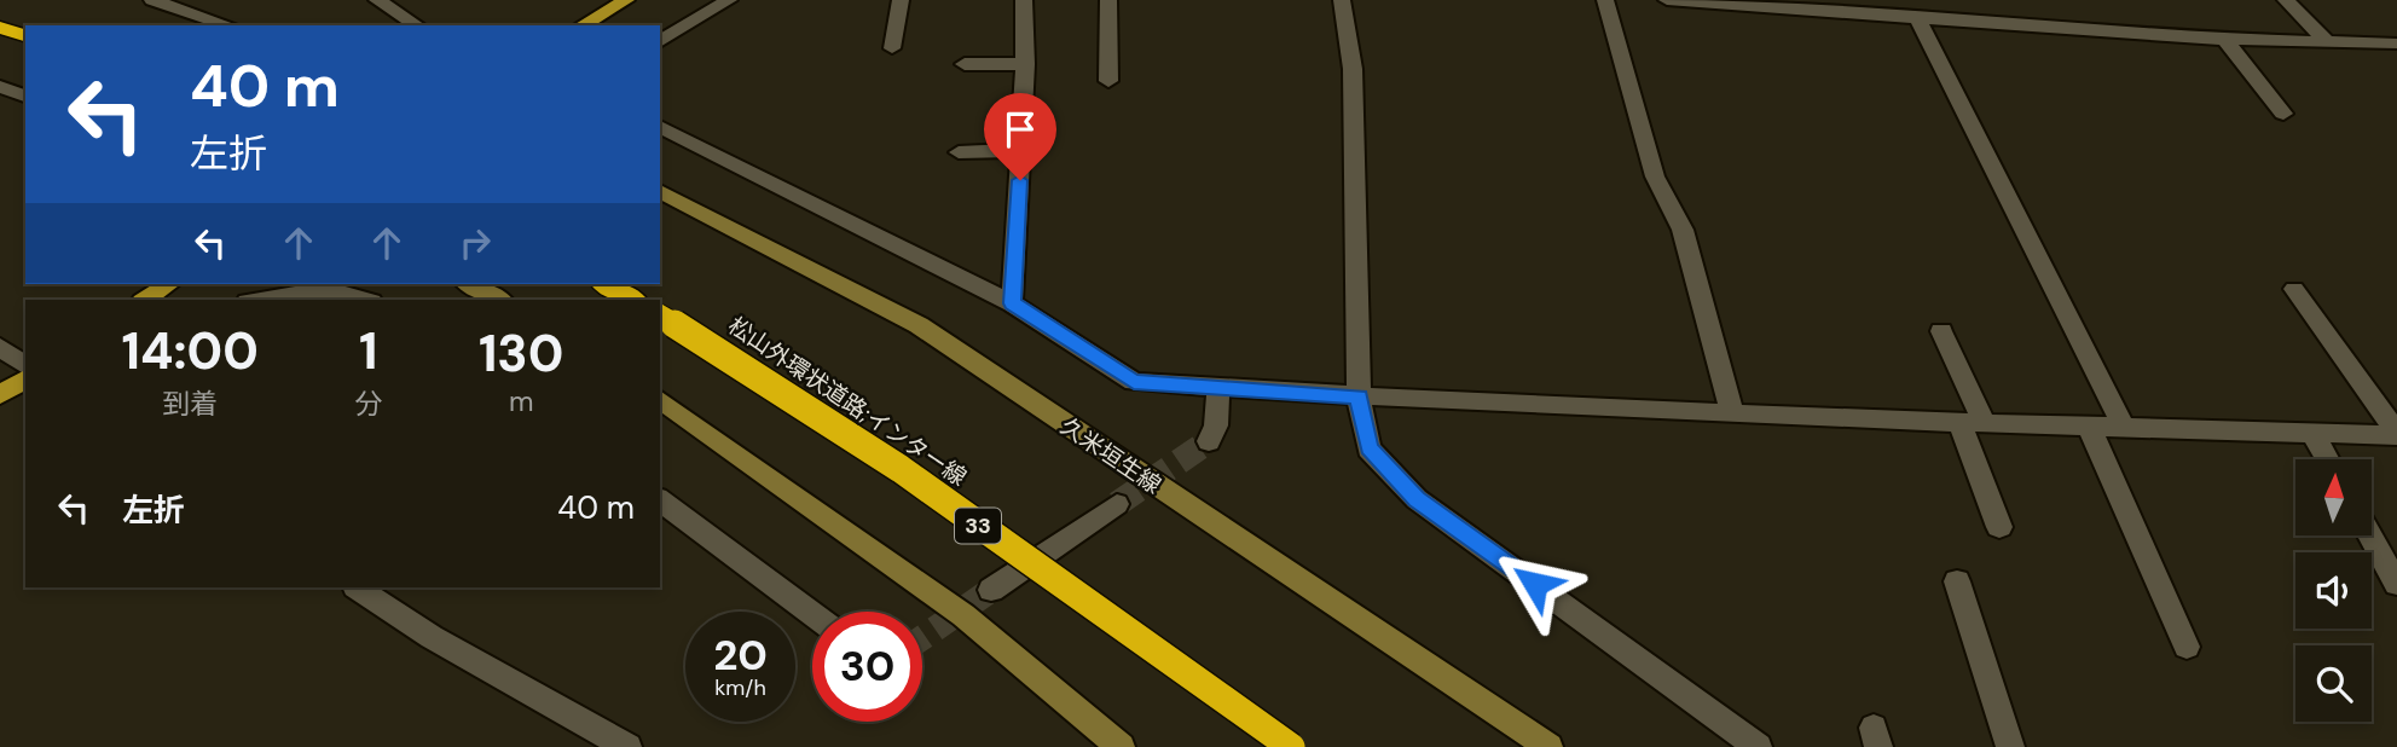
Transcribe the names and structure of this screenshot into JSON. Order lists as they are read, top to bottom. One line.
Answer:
{"streets":{"highway":["松山外環状道路;インター線","33"],"main road":["久米垣生線"]},"north":"top","page":{"turn":["40 m","左折"],"eta":["14:00","到着","1","分","130","m"],"list":[{"name":"左折","value":"40 m"}],"speed":"20 km/h","limit":"30"}}
